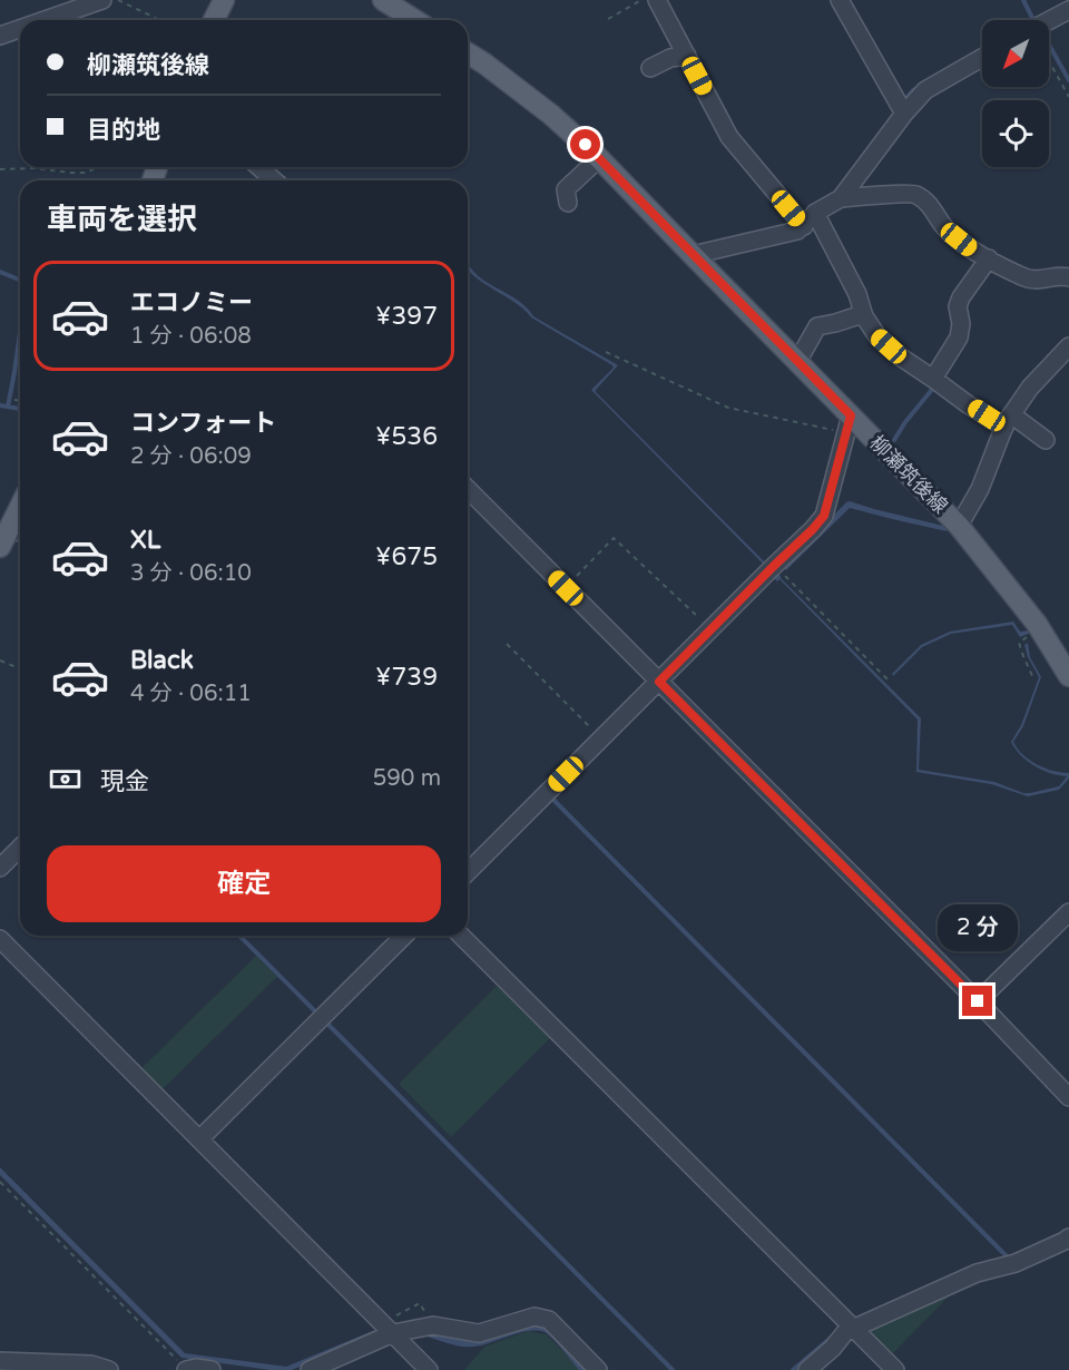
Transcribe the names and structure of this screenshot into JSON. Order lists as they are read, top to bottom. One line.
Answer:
{"streets":{"main road":["柳瀬筑後線"]},"north":"bottom left","page":{"banner":["柳瀬筑後線","目的地"],"heading":"車両を選択","list":[{"name":"エコノミー","note":"1 分 · 06:08","value":"¥397"},{"name":"コンフォート","note":"2 分 · 06:09","value":"¥536"},{"name":"XL","note":"3 分 · 06:10","value":"¥675"},{"name":"Black","note":"4 分 · 06:11","value":"¥739"}],"pay":["現金","590 m"],"buttons":"確定","bubble":"2 分"}}
